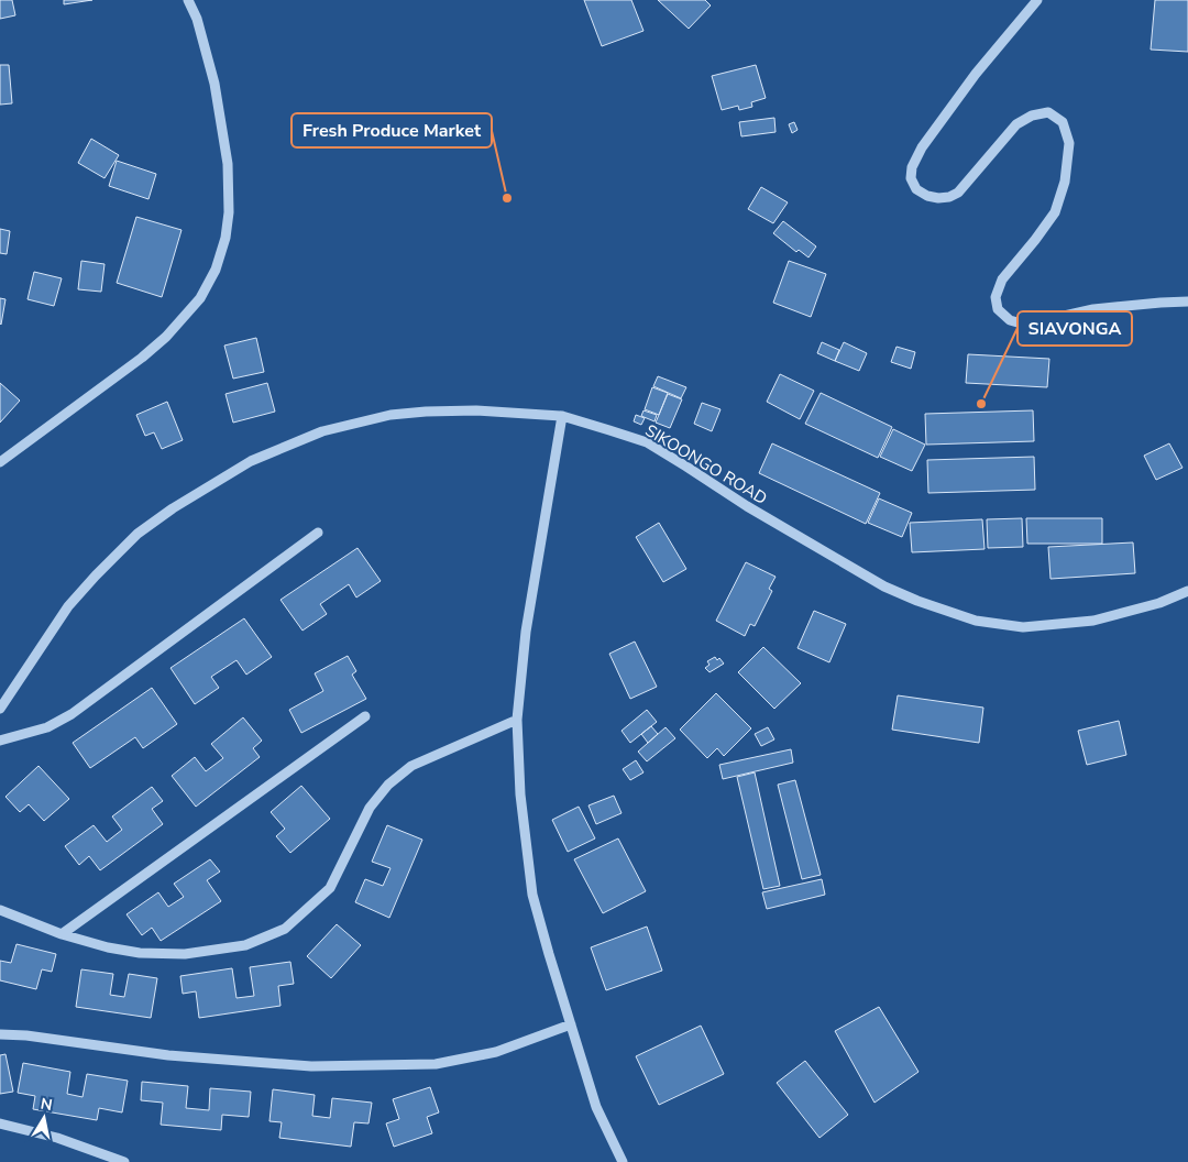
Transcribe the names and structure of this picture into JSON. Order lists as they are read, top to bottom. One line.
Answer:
{"streets":{"street":["SIKOONGO ROAD"]},"places":["Fresh Produce Market","SIAVONGA"],"north":"top"}
